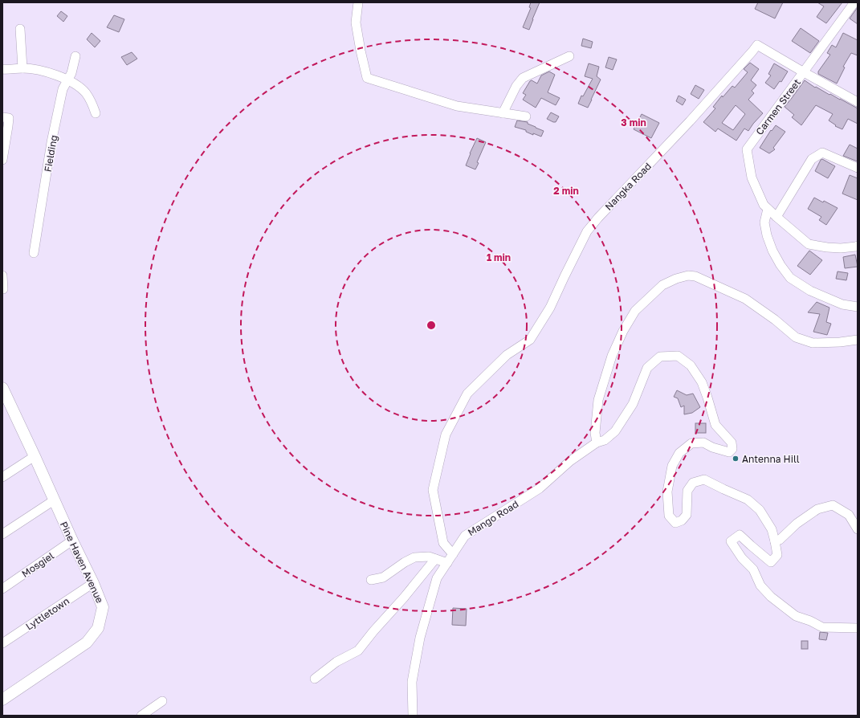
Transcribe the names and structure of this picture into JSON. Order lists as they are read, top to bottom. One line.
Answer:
{"streets":{"street":["Carmen Street","Fielding","Nangka Road","Mango Road","Pine Haven Avenue","Mosgiel","Lyttletown"]},"crossings":[["Carmen Street","Nangka Road"],["Nangka Road","Mango Road"],["Pine Haven Avenue","Mosgiel"],["Pine Haven Avenue","Lyttletown"]],"places":["Antenna Hill"],"rings":["3 min","2 min","1 min"]}
